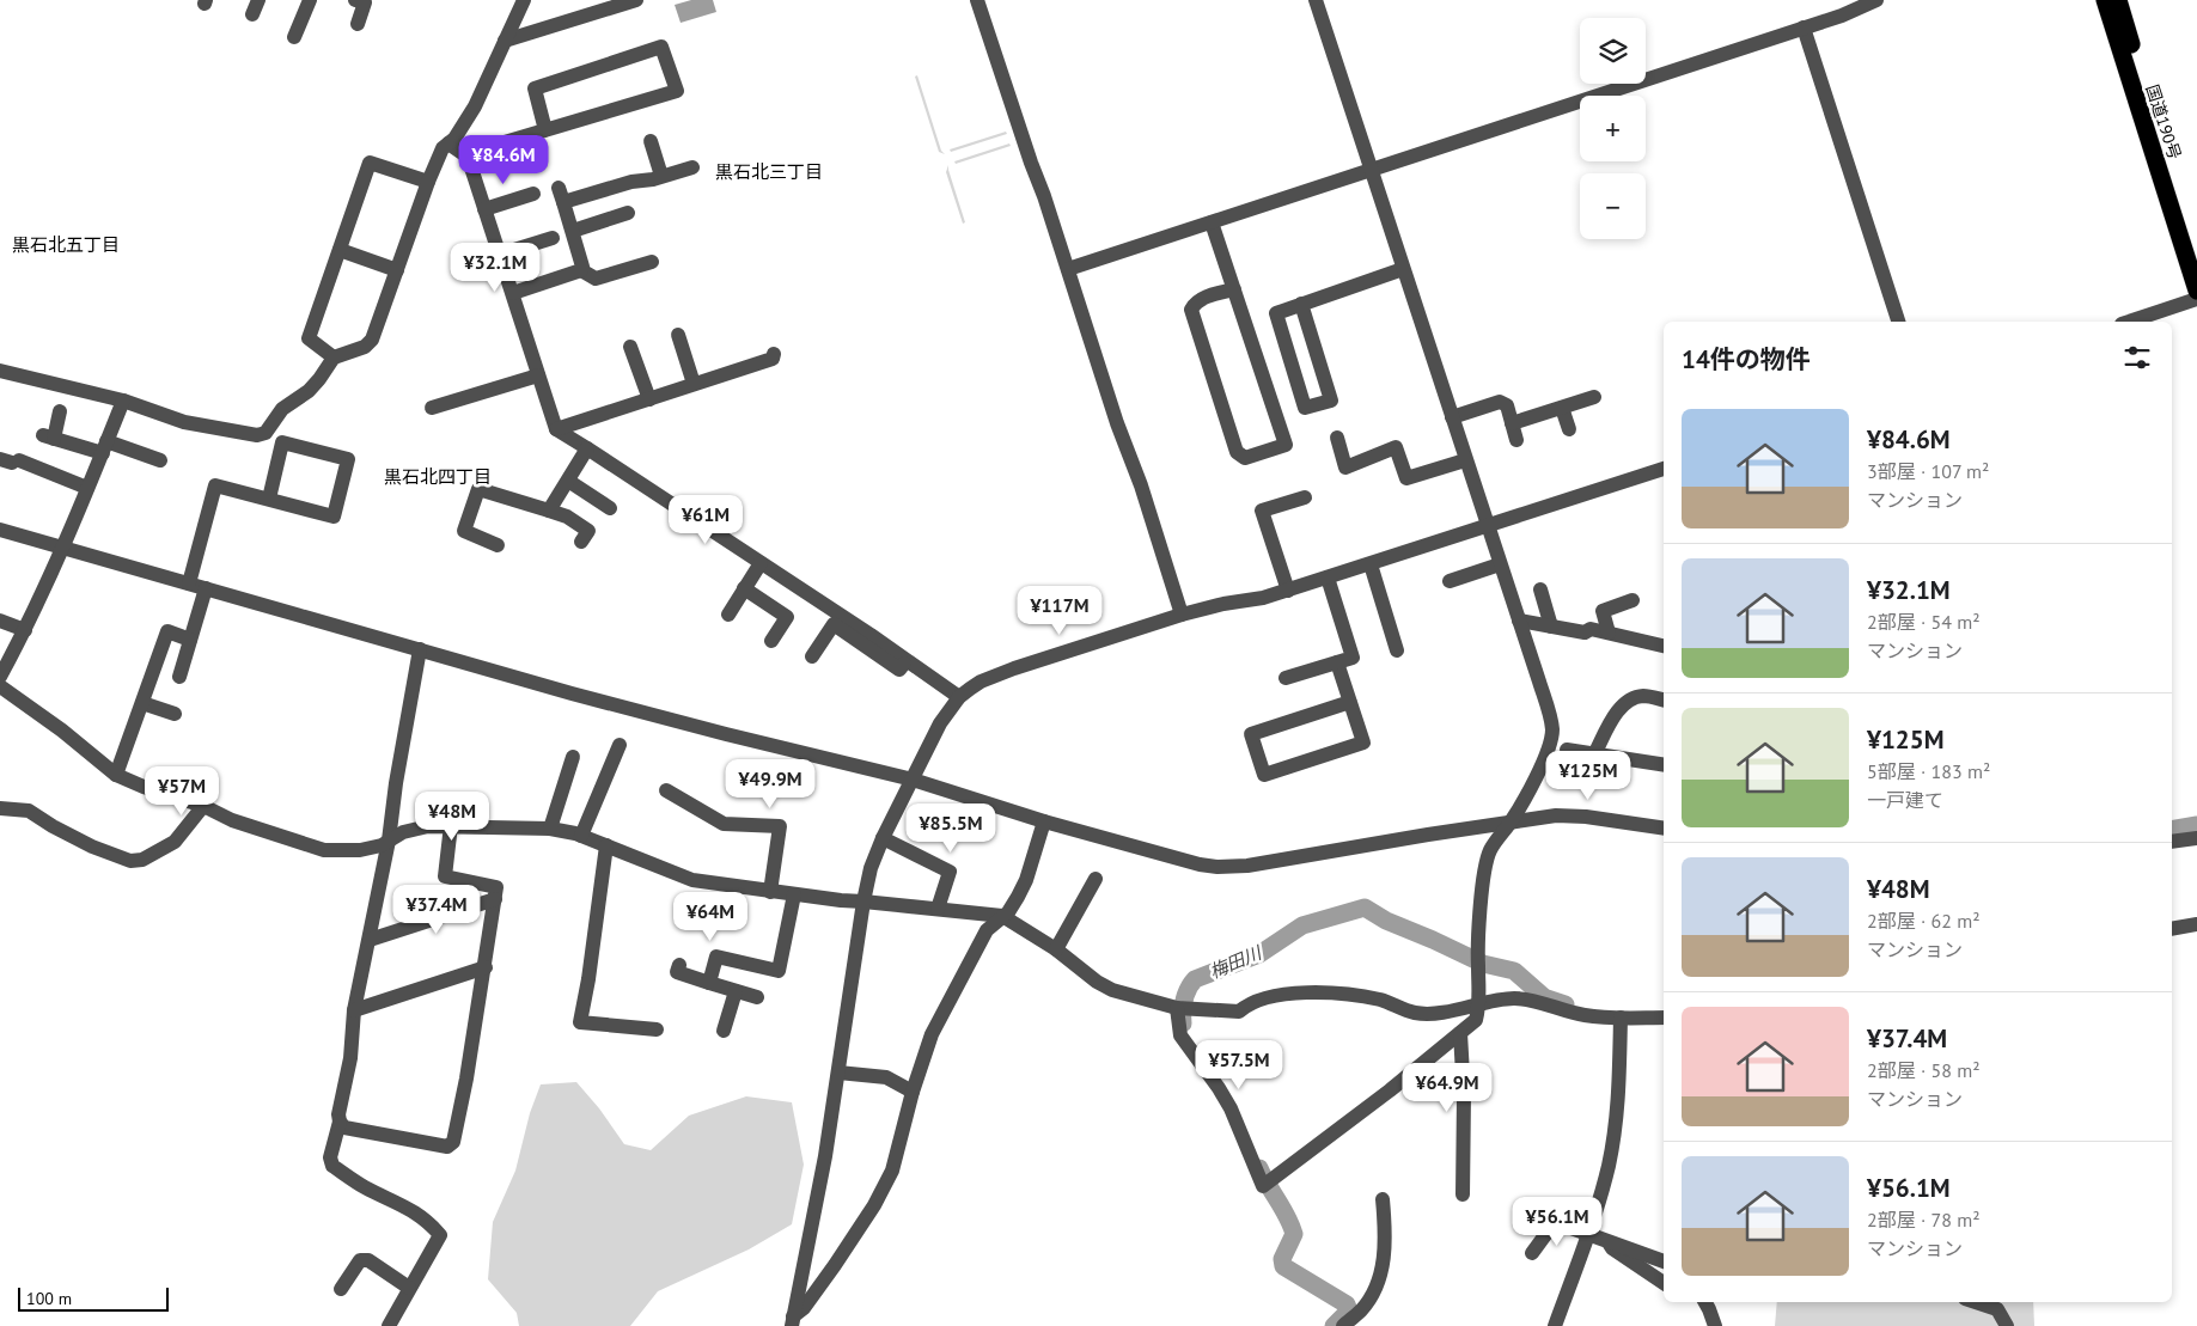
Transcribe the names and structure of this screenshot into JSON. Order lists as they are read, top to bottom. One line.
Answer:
{"streets":{"highway":["国道190号"]},"districts":["黒石北三丁目","黒石北五丁目","黒石北四丁目"],"water":["梅田川"],"scale_bar":"100 m","page":{"map_buttons":["+","−"],"price":["¥84.6M","¥32.1M","¥61M","¥117M","¥125M","¥49.9M","¥57M","¥48M","¥85.5M","¥37.4M","¥64M","¥57.5M","¥64.9M","¥56.1M"],"heading":"14件の物件","list":[{"name":"¥84.6M","note":"3部屋 · 107 m² · マンション"},{"name":"¥32.1M","note":"2部屋 · 54 m² · マンション"},{"name":"¥125M","note":"5部屋 · 183 m² · 一戸建て"},{"name":"¥48M","note":"2部屋 · 62 m² · マンション"},{"name":"¥37.4M","note":"2部屋 · 58 m² · マンション"},{"name":"¥56.1M","note":"2部屋 · 78 m² · マンション"}],"scale":"100 m"}}
